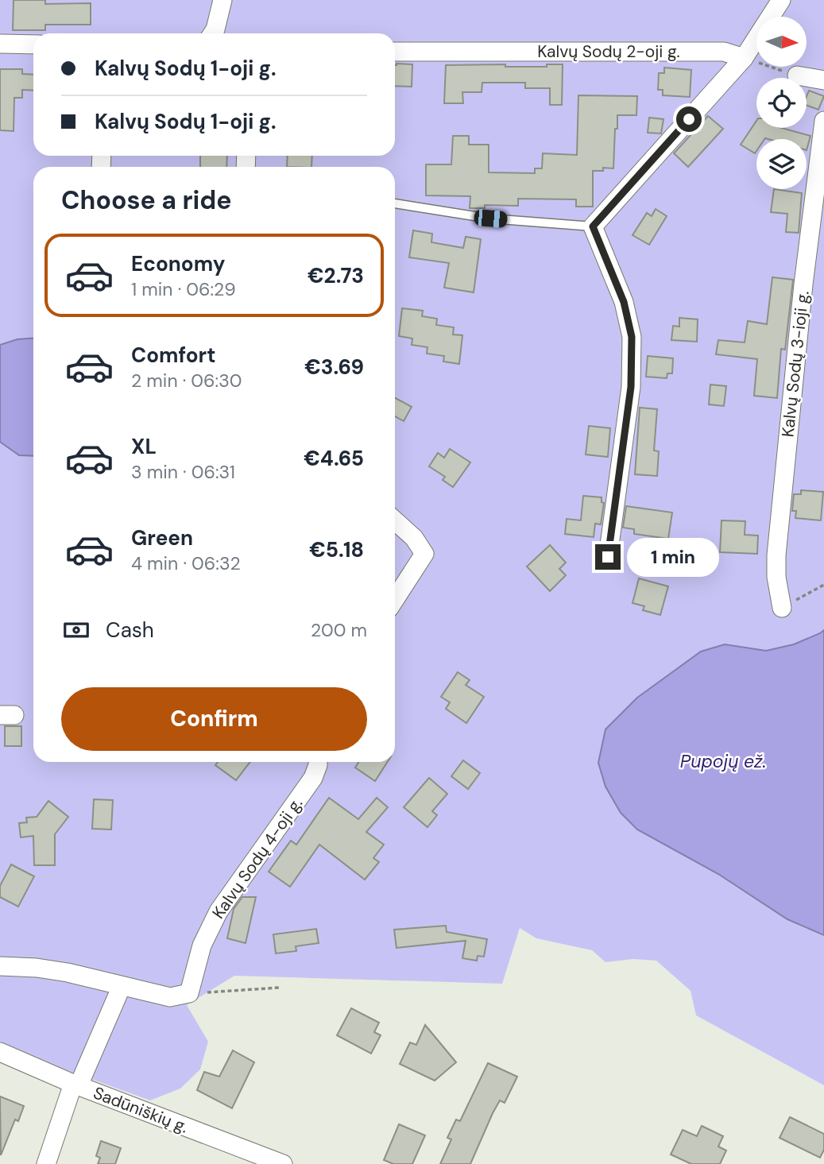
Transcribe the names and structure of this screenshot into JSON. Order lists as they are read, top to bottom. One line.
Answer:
{"streets":{"street":["Kalvų Sodų 2-oji g.","Kalvų Sodų 3-ioji g.","Kalvų Sodų 4-oji g.","Sadūniškių g."]},"water":["Pupojų ež."],"north":"right","page":{"banner":["Kalvų Sodų 1-oji g.","Kalvų Sodų 1-oji g."],"heading":"Choose a ride","list":[{"name":"Economy","note":"1 min · 06:29","value":"€2.73"},{"name":"Comfort","note":"2 min · 06:30","value":"€3.69"},{"name":"XL","note":"3 min · 06:31","value":"€4.65"},{"name":"Green","note":"4 min · 06:32","value":"€5.18"}],"bubble":"1 min","pay":["Cash","200 m"],"buttons":"Confirm"}}
